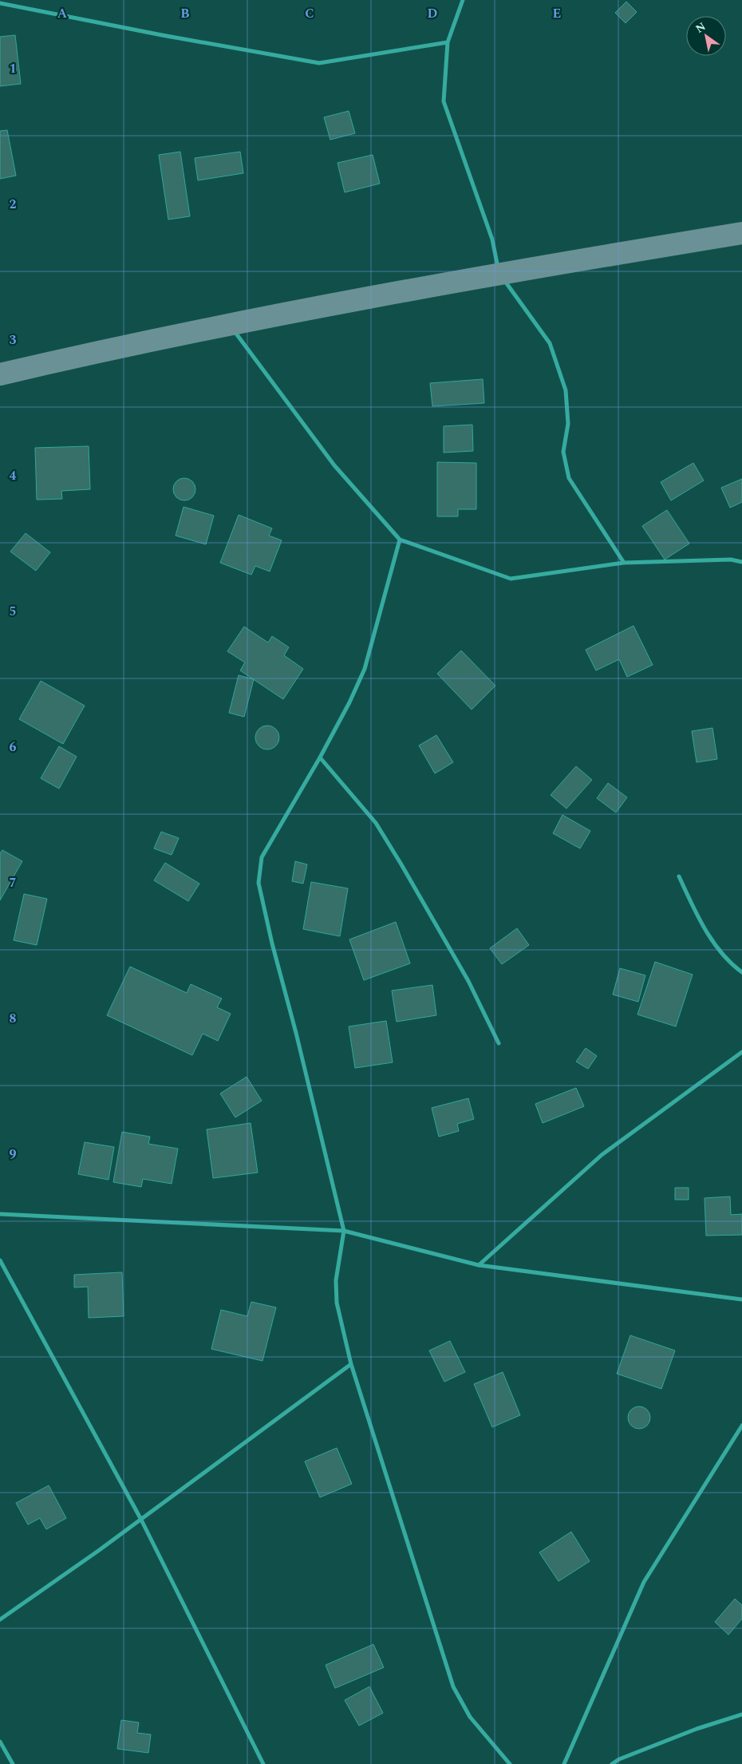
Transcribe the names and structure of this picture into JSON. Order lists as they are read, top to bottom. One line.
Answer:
{"north":"top left","grid":{"columns":["A","B","C","D","E"],"rows":["1","2","3","4","5","6","7","8","9"]}}
